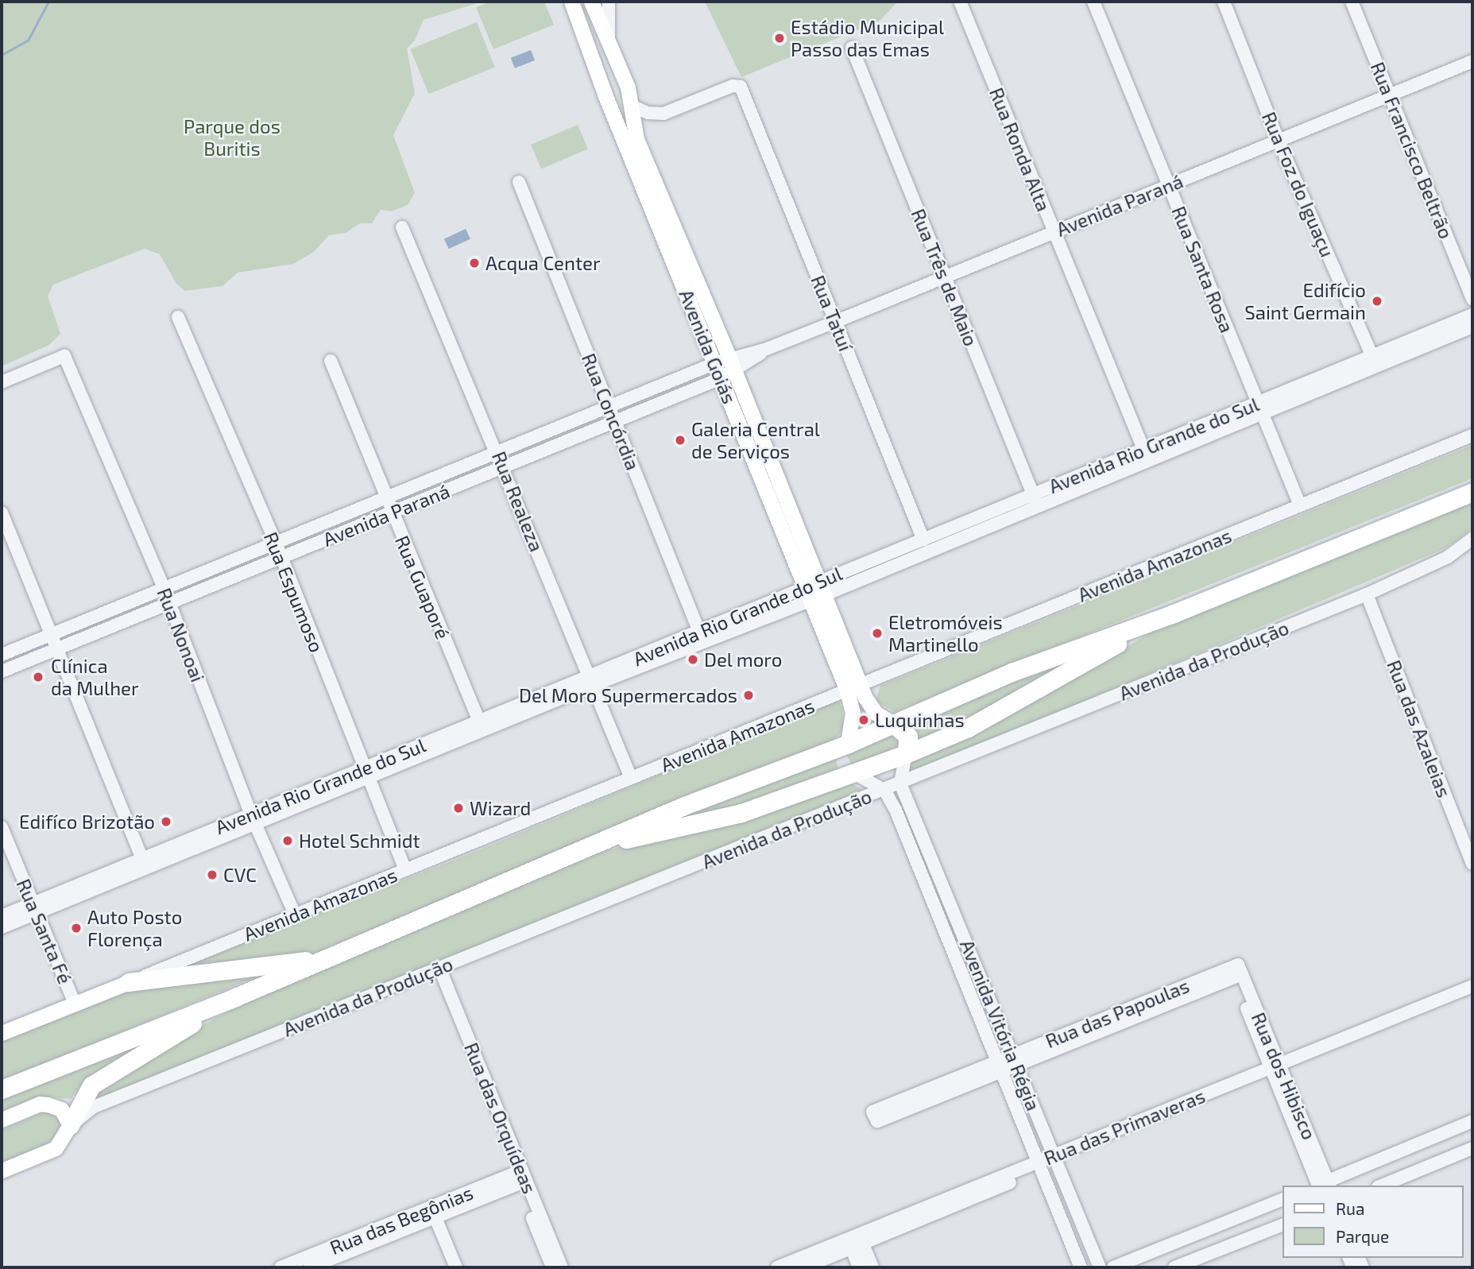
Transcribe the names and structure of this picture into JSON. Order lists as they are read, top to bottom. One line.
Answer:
{"streets":{"main road":["Avenida Goiás","Avenida Amazonas"],"street":["Rua Ronda Alta","Rua Francisco Beltrão","Rua Foz do Iguaçu","Avenida Paraná","Rua Santa Rosa","Rua Três de Maio","Rua Tatuí","Rua Concórdia","Avenida Rio Grande do Sul","Rua Realeza","Rua Guaporé","Rua Espumoso","Rua Nonoai","Avenida da Produção","Rua das Azaleias","Rua Santa Fé","Rua das Papoulas","Avenida Vitória Régia","Rua dos Hibisco","Rua das Orquídeas","Rua das Primaveras","Rua das Begônias"]},"crossings":[["Rua Ronda Alta","Avenida Paraná"],["Rua Ronda Alta","Avenida Rio Grande do Sul"],["Rua Francisco Beltrão","Avenida Paraná"],["Rua Foz do Iguaçu","Avenida Paraná"],["Rua Foz do Iguaçu","Avenida Rio Grande do Sul"],["Avenida Paraná","Rua Santa Rosa"],["Avenida Paraná","Rua Três de Maio"],["Avenida Paraná","Rua Tatuí"],["Avenida Paraná","Avenida Goiás"],["Avenida Paraná","Rua Concórdia"],["Avenida Paraná","Rua Realeza"],["Avenida Paraná","Rua Guaporé"],["Avenida Paraná","Rua Espumoso"],["Avenida Paraná","Rua Nonoai"],["Rua Santa Rosa","Avenida Rio Grande do Sul"],["Rua Santa Rosa","Avenida Amazonas"],["Rua Três de Maio","Avenida Rio Grande do Sul"],["Rua Tatuí","Avenida Goiás"],["Rua Tatuí","Avenida Rio Grande do Sul"],["Avenida Goiás","Avenida Rio Grande do Sul"],["Avenida Goiás","Avenida Amazonas"],["Rua Concórdia","Avenida Rio Grande do Sul"],["Avenida Rio Grande do Sul","Rua Realeza"],["Avenida Rio Grande do Sul","Rua Guaporé"],["Avenida Rio Grande do Sul","Rua Espumoso"],["Avenida Rio Grande do Sul","Rua Nonoai"],["Avenida Rio Grande do Sul","Rua Santa Fé"],["Rua Realeza","Avenida Amazonas"],["Avenida Amazonas","Rua Espumoso"],["Avenida Amazonas","Rua Nonoai"],["Avenida Amazonas","Rua Santa Fé"],["Avenida da Produção","Rua das Azaleias"],["Avenida da Produção","Avenida Vitória Régia"],["Avenida da Produção","Rua das Orquídeas"],["Rua das Papoulas","Avenida Vitória Régia"],["Rua das Papoulas","Rua dos Hibisco"],["Avenida Vitória Régia","Rua das Primaveras"],["Rua dos Hibisco","Rua das Primaveras"],["Rua das Orquídeas","Rua das Begônias"]],"parks":["Parque dos Buritis"],"places":["Estádio Municipal Passo das Emas","Acqua Center","Edifício Saint Germain","Galeria Central de Serviços","Eletromóveis Martinello","Del moro","Clínica da Mulher","Del Moro Supermercados","Luquinhas","Wizard","Edifíco Brizotão","Hotel Schmidt","CVC","Auto Posto Florença"],"legend":["Rua","Parque"]}
